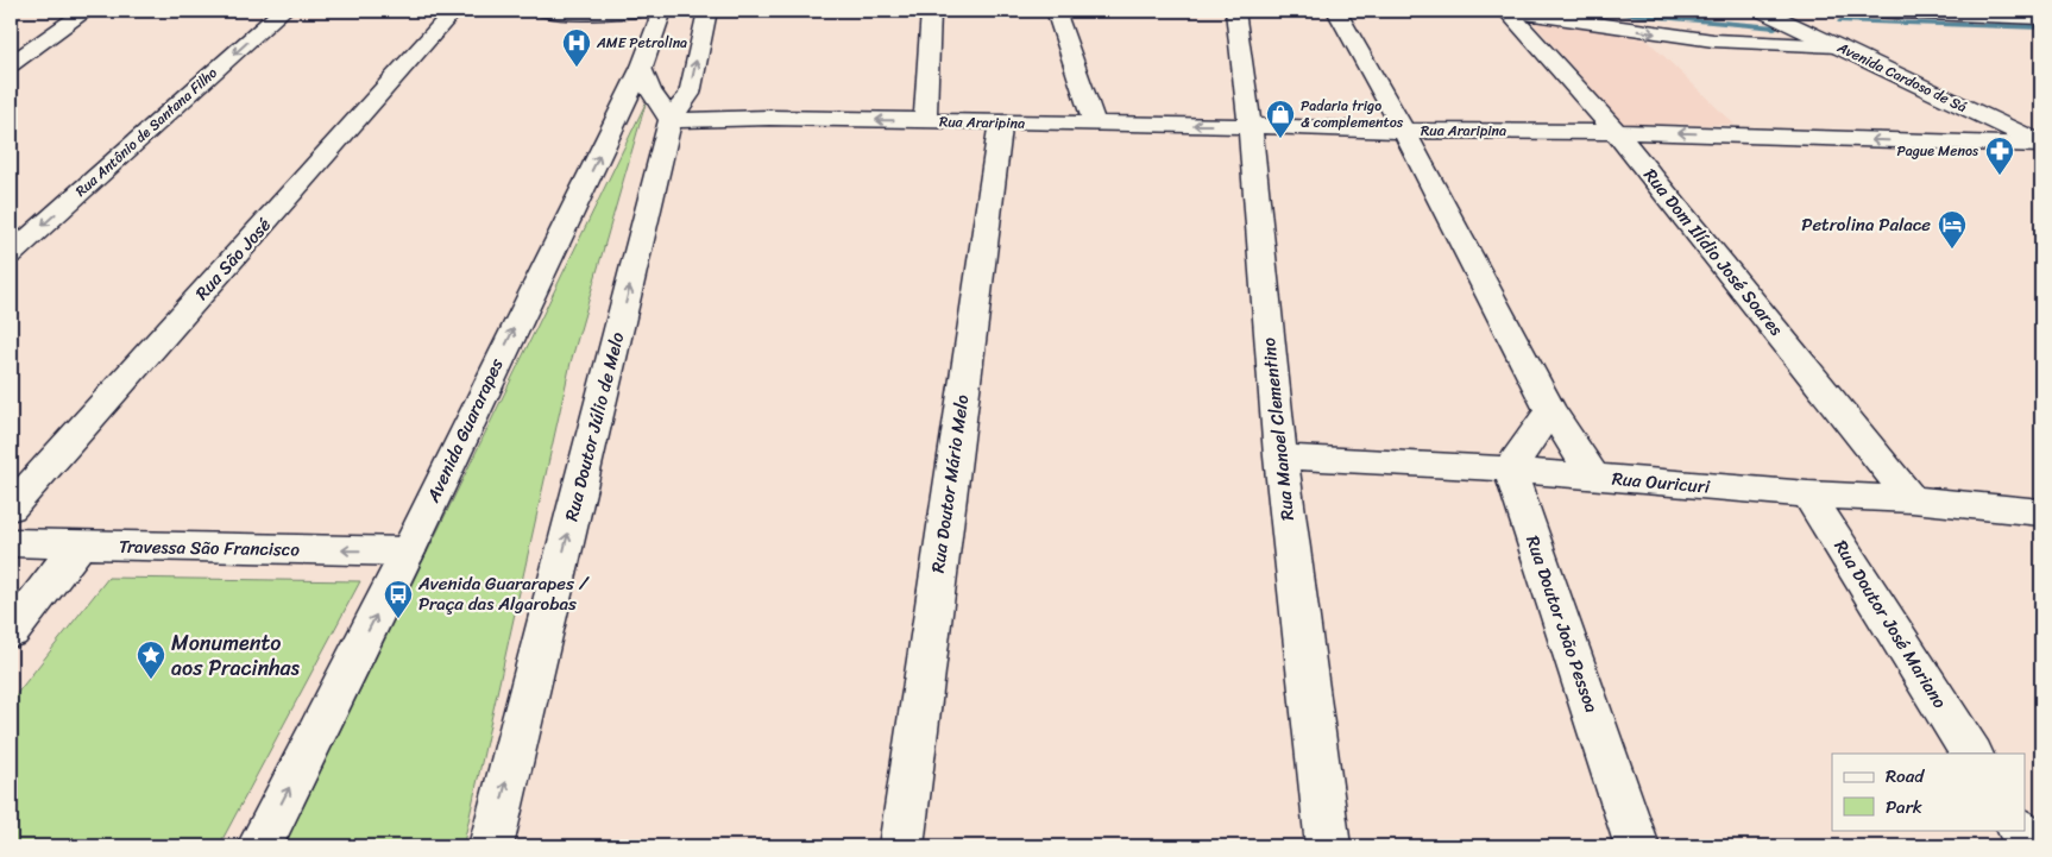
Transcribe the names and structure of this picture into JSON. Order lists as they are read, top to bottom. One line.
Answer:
{"streets":{"main road":["Avenida Cardoso de Sá","Rua Araripina","Rua Antônio de Santana Filho","Rua Dom Ilídio José Soares","Rua São José","Rua Doutor Júlio de Melo","Rua Manoel Clementino","Avenida Guararapes","Rua Ouricuri","Rua Doutor Mário Melo","Travessa São Francisco","Rua Doutor João Pessoa","Rua Doutor José Mariano"]},"crossings":[["Avenida Cardoso de Sá","Rua Araripina"],["Rua Araripina","Rua Dom Ilídio José Soares"],["Rua Araripina","Rua Doutor Júlio de Melo"],["Rua Araripina","Rua Manoel Clementino"],["Rua Araripina","Rua Doutor Mário Melo"],["Rua Dom Ilídio José Soares","Rua Ouricuri"],["Rua Manoel Clementino","Rua Ouricuri"],["Avenida Guararapes","Travessa São Francisco"],["Rua Ouricuri","Rua Doutor João Pessoa"],["Rua Ouricuri","Rua Doutor José Mariano"]],"one_way":["Rua Antônio de Santana Filho","Rua Doutor Júlio de Melo","Avenida Guararapes","Travessa São Francisco"],"places":{"hospital":["AME Petrolina"],"shop":["Padaria trigo & complementos"],"pharmacy":["Pague Menos"],"hotel":["Petrolina Palace"],"bus stop":["Avenida Guararapes / Praça das Algarobas"],"place":["Monumento aos Pracinhas"]},"legend":["Road","Park"]}
